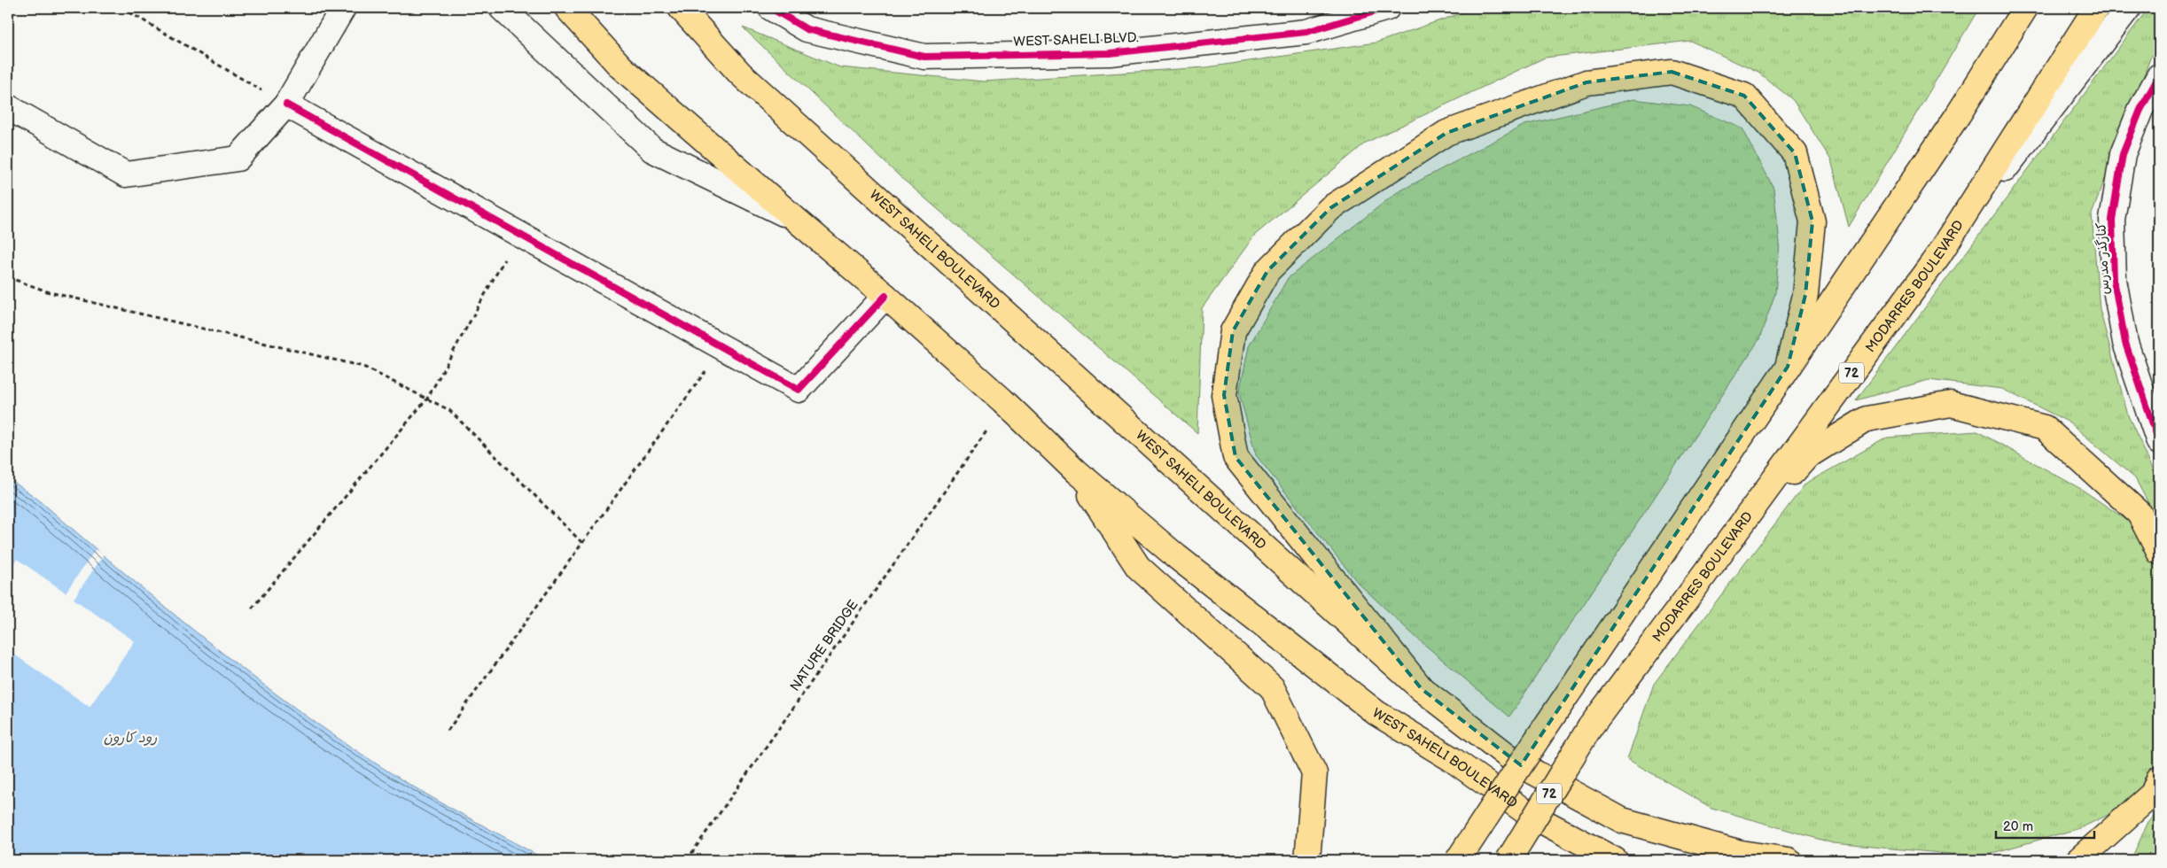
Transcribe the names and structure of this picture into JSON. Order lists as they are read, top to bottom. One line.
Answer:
{"streets":{"main road":["WEST SAHELI BOULEVARD","MODARRES BOULEVARD","72"],"street":["WEST SAHELI BLVD.","کنارگذر مدرس"],"path":["NATURE BRIDGE"]},"water":["رود کارون"],"scale_bar":"20 m"}
